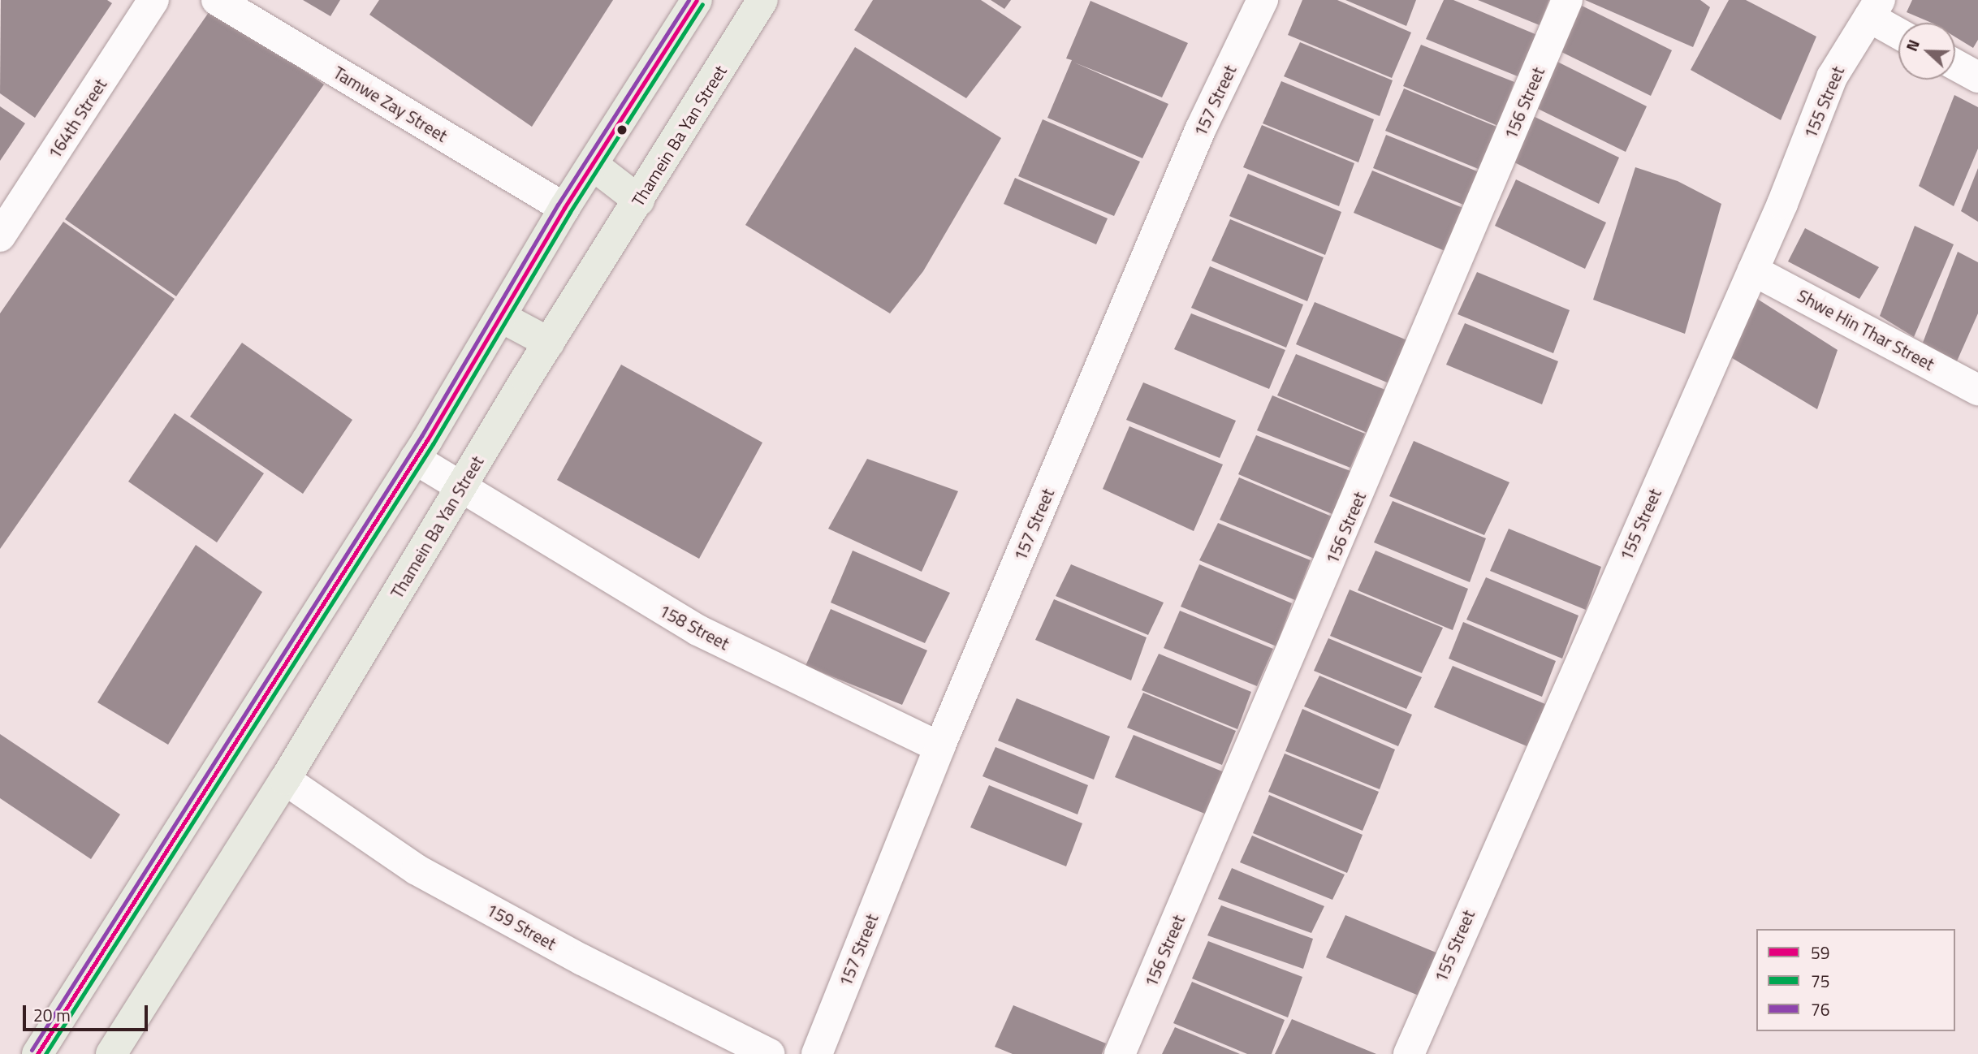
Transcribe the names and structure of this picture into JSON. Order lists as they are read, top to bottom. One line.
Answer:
{"streets":{"main road":["Thamein Ba Yan Street"],"street":["157 Street","155 Street","156 Street","Tamwe Zay Street","164th Street","Shwe Hin Thar Street","158 Street","159 Street"]},"crossings":[["157 Street","158 Street"],["155 Street","Shwe Hin Thar Street"],["Thamein Ba Yan Street","158 Street"],["Thamein Ba Yan Street","159 Street"]],"lines":["transit line 59","transit line 76","transit line 75"],"legend":["59","75","76"],"scale_bar":"20 m","north":"left"}
